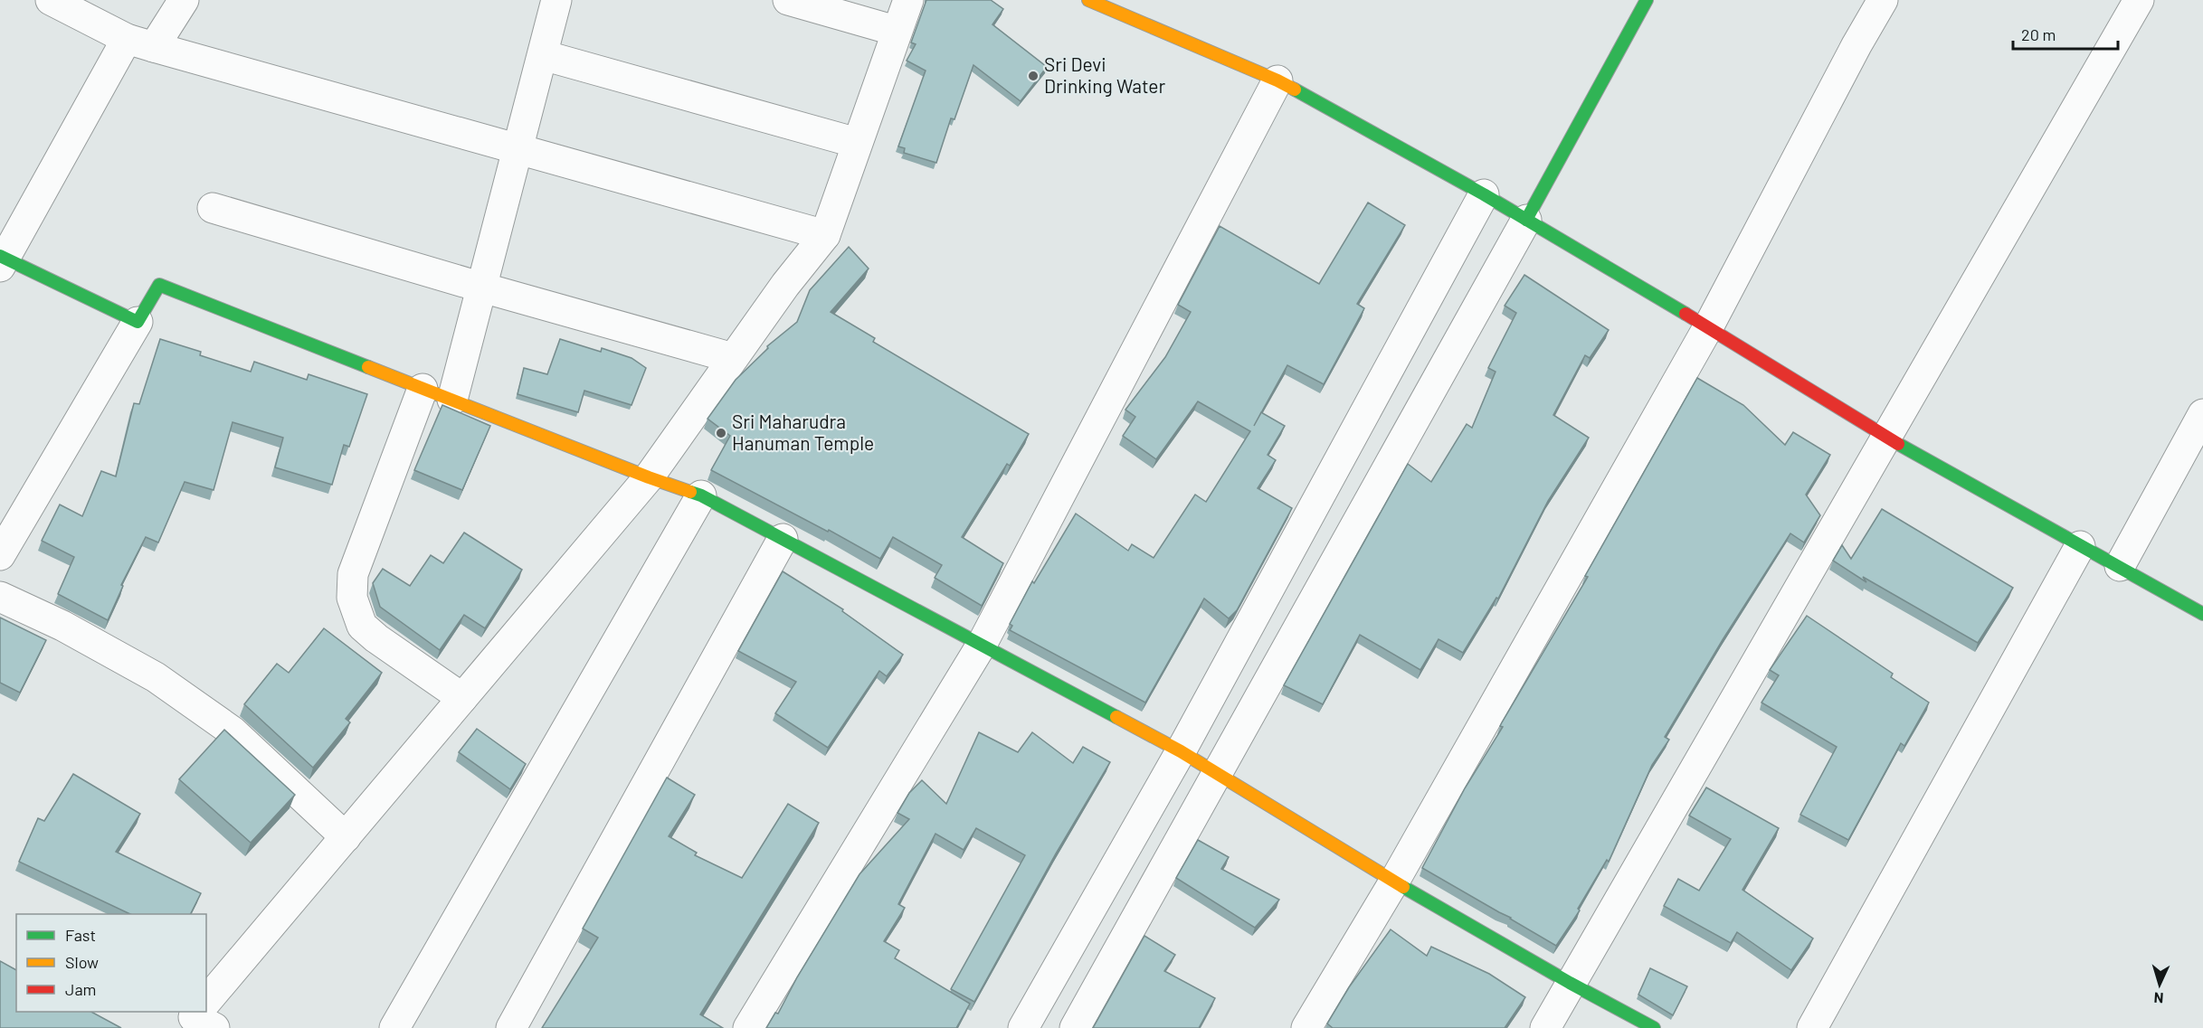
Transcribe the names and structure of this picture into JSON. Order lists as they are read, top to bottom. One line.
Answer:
{"places":["Sri Devi Drinking Water","Sri Maharudra Hanuman Temple"],"legend":["Fast","Slow","Jam"],"scale_bar":"20 m","north":"bottom"}
